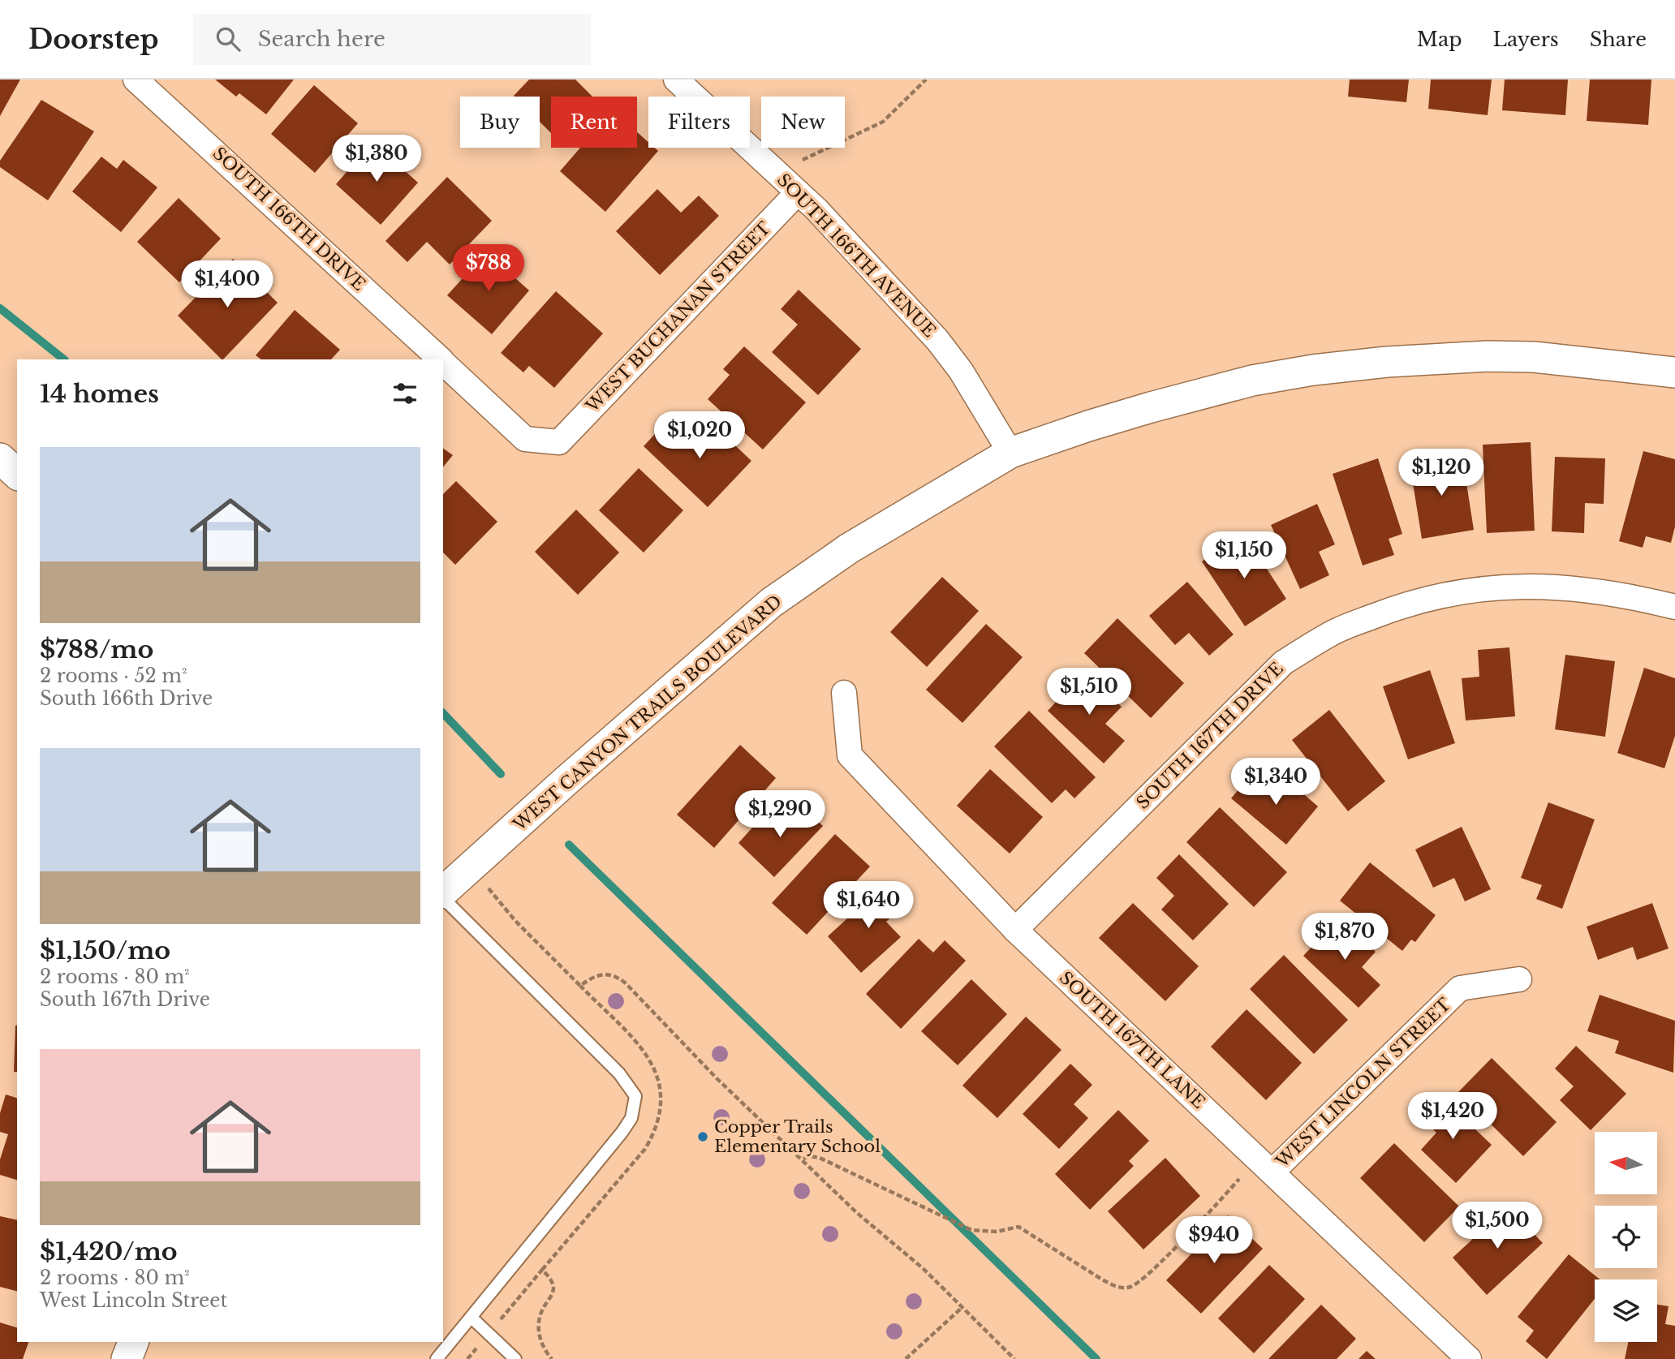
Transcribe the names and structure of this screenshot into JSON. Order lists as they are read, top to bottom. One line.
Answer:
{"streets":{"street":["SOUTH 166TH DRIVE","SOUTH 166TH AVENUE","WEST BUCHANAN STREET","WEST CANYON TRAILS BOULEVARD","SOUTH 167TH DRIVE","SOUTH 167TH LANE","WEST LINCOLN STREET"]},"crossings":[["SOUTH 166TH DRIVE","WEST BUCHANAN STREET"],["SOUTH 166TH AVENUE","WEST BUCHANAN STREET"],["SOUTH 166TH AVENUE","WEST CANYON TRAILS BOULEVARD"],["SOUTH 167TH DRIVE","SOUTH 167TH LANE"],["SOUTH 167TH LANE","WEST LINCOLN STREET"]],"places":["Copper Trails Elementary School"],"north":"left","page":{"header":"Doorstep","search":"Search here","nav":["Map","Layers","Share"],"chip":["Buy","Rent","Filters","New"],"price":["$1,380","$788","$1,400","$1,020","$1,120","$1,150","$1,510","$1,340","$1,290","$1,640","$1,870","$1,420","$1,500","$940"],"heading":"14 homes","list":[{"name":"$788/mo","note":"2 rooms · 52 m² · South 166th Drive"},{"name":"$1,150/mo","note":"2 rooms · 80 m² · South 167th Drive"},{"name":"$1,420/mo","note":"2 rooms · 80 m² · West Lincoln Street"}]}}
